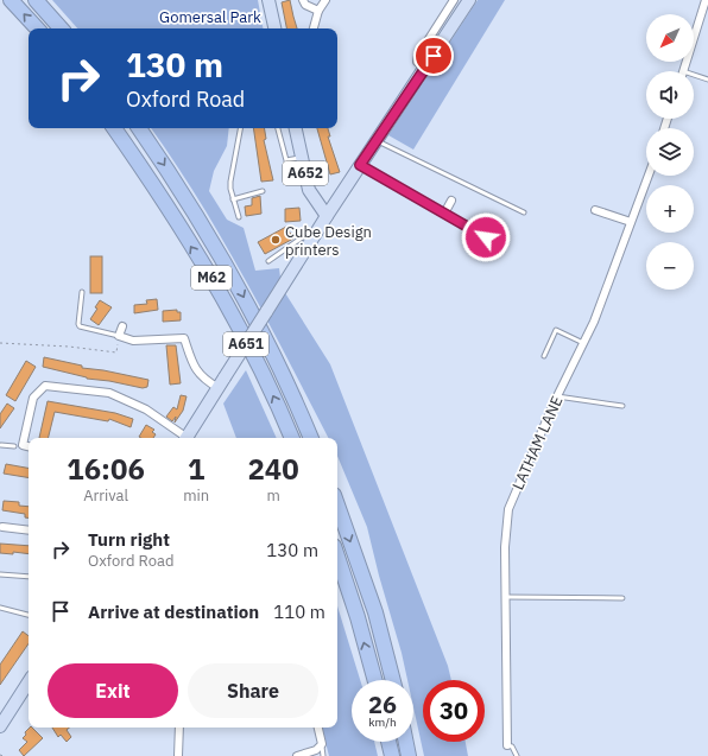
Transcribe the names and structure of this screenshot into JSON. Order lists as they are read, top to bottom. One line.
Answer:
{"streets":{"highway":["M62"],"main road":["A652","A651"],"street":["LATHAM LANE"]},"crossings":[["A652","A651"]],"parks":["Gomersal Park"],"places":["Cube Design printers"],"north":"bottom left","page":{"map_buttons":["+","−"],"turn":["130 m","Oxford Road"],"eta":["16:06","Arrival","1","min","240","m"],"list":[{"name":"Turn right","note":"Oxford Road","value":"130 m"},{"name":"Arrive at destination","value":"110 m"}],"buttons":["Exit","Share"],"speed":"26 km/h","limit":"30"}}
